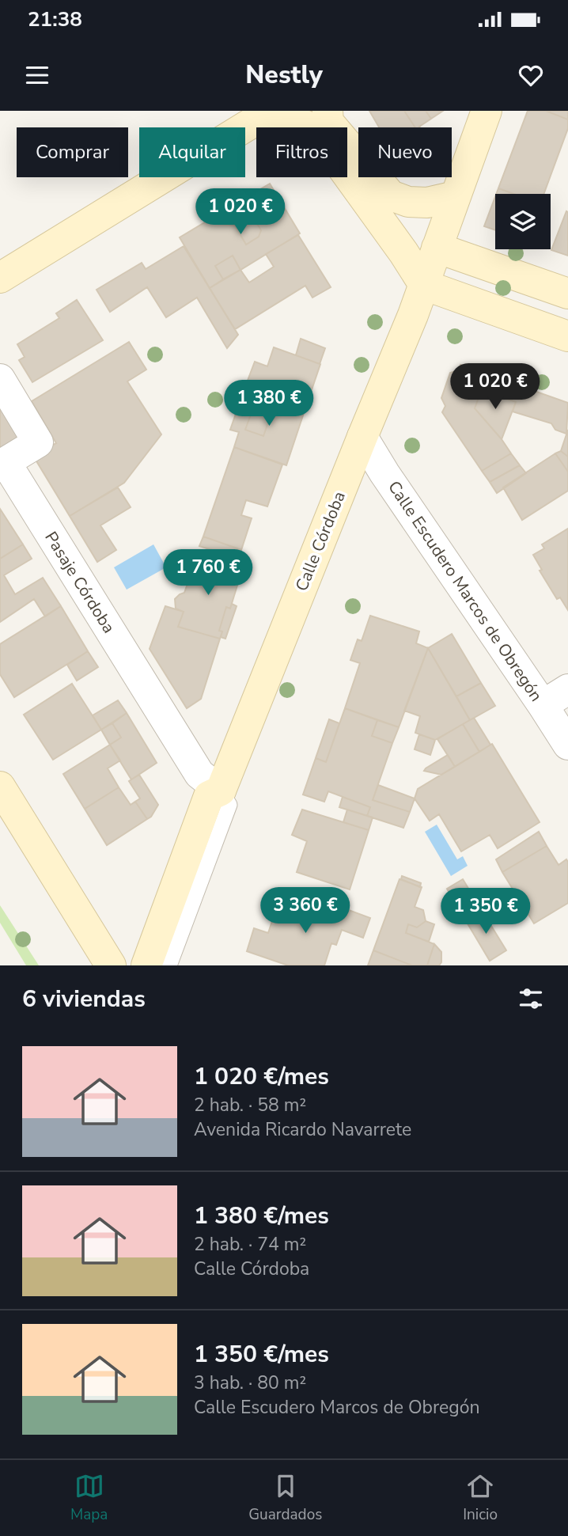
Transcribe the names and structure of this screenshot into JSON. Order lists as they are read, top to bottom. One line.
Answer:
{"streets":{"street":["Calle Córdoba","Pasaje Córdoba","Calle Escudero Marcos de Obregón"]},"crossings":[["Calle Córdoba","Pasaje Córdoba"],["Calle Córdoba","Calle Escudero Marcos de Obregón"]],"page":{"status":"21:38","header":"Nestly","chip":["Comprar","Alquilar","Filtros","Nuevo"],"price":["1 020 €","1 020 €","1 380 €","1 760 €","3 360 €","1 350 €"],"heading":"6 viviendas","list":[{"name":"1 020 €/mes","note":"2 hab. · 58 m² · Avenida Ricardo Navarrete"},{"name":"1 380 €/mes","note":"2 hab. · 74 m² · Calle Córdoba"},{"name":"1 350 €/mes","note":"3 hab. · 80 m² · Calle Escudero Marcos de Obregón"}],"tabs":["Mapa","Guardados","Inicio"]}}
